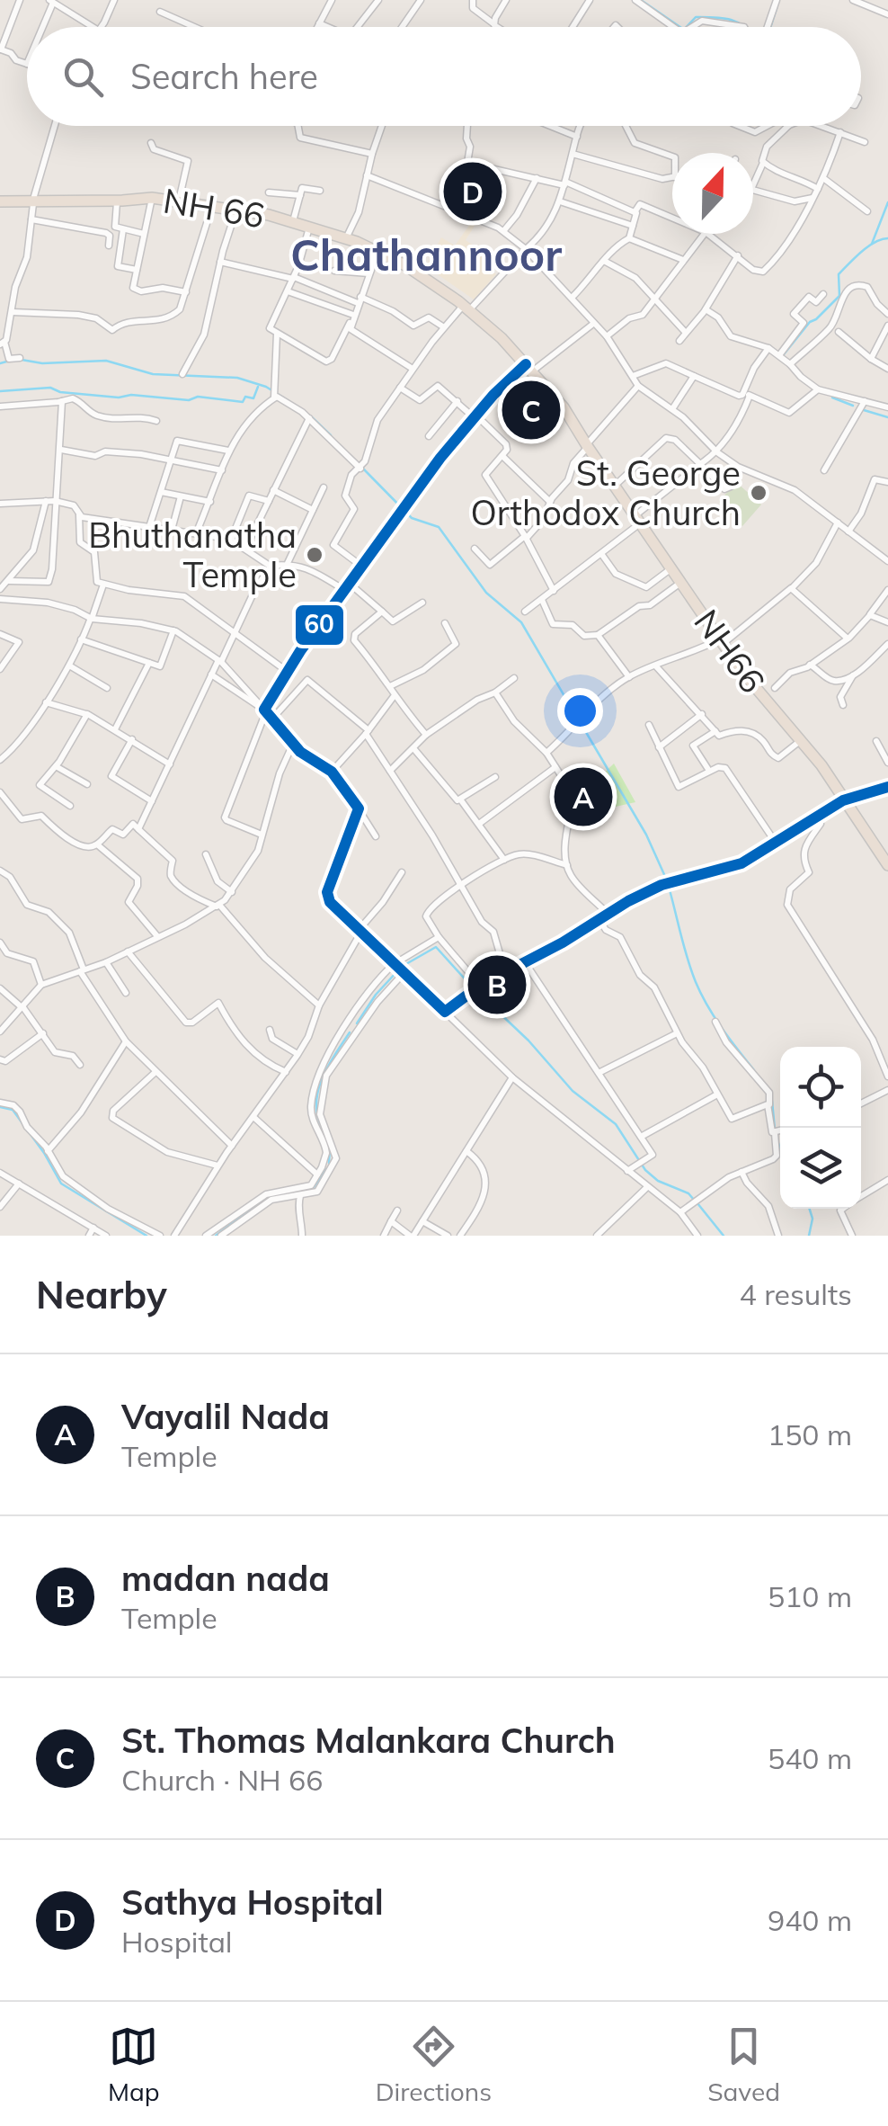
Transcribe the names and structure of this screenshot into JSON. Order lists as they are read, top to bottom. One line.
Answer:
{"streets":{"highway":["NH 66","NH66"]},"crossings":[["NH 66","NH66"]],"districts":["Chathannoor"],"places":["St. George Orthodox Church","Bhuthanatha Temple"],"lines":["transit line 60"],"north":"top","page":{"search":"Search here","pins":["D","C","A","B"],"heading":["Nearby","4 results"],"list":[{"mark":"A","name":"Vayalil Nada","note":"Temple","value":"150 m"},{"mark":"B","name":"madan nada","note":"Temple","value":"510 m"},{"mark":"C","name":"St. Thomas Malankara Church","note":"Church · NH 66","value":"540 m"},{"mark":"D","name":"Sathya Hospital","note":"Hospital","value":"940 m"}],"nav":["Map","Directions","Saved"]}}
